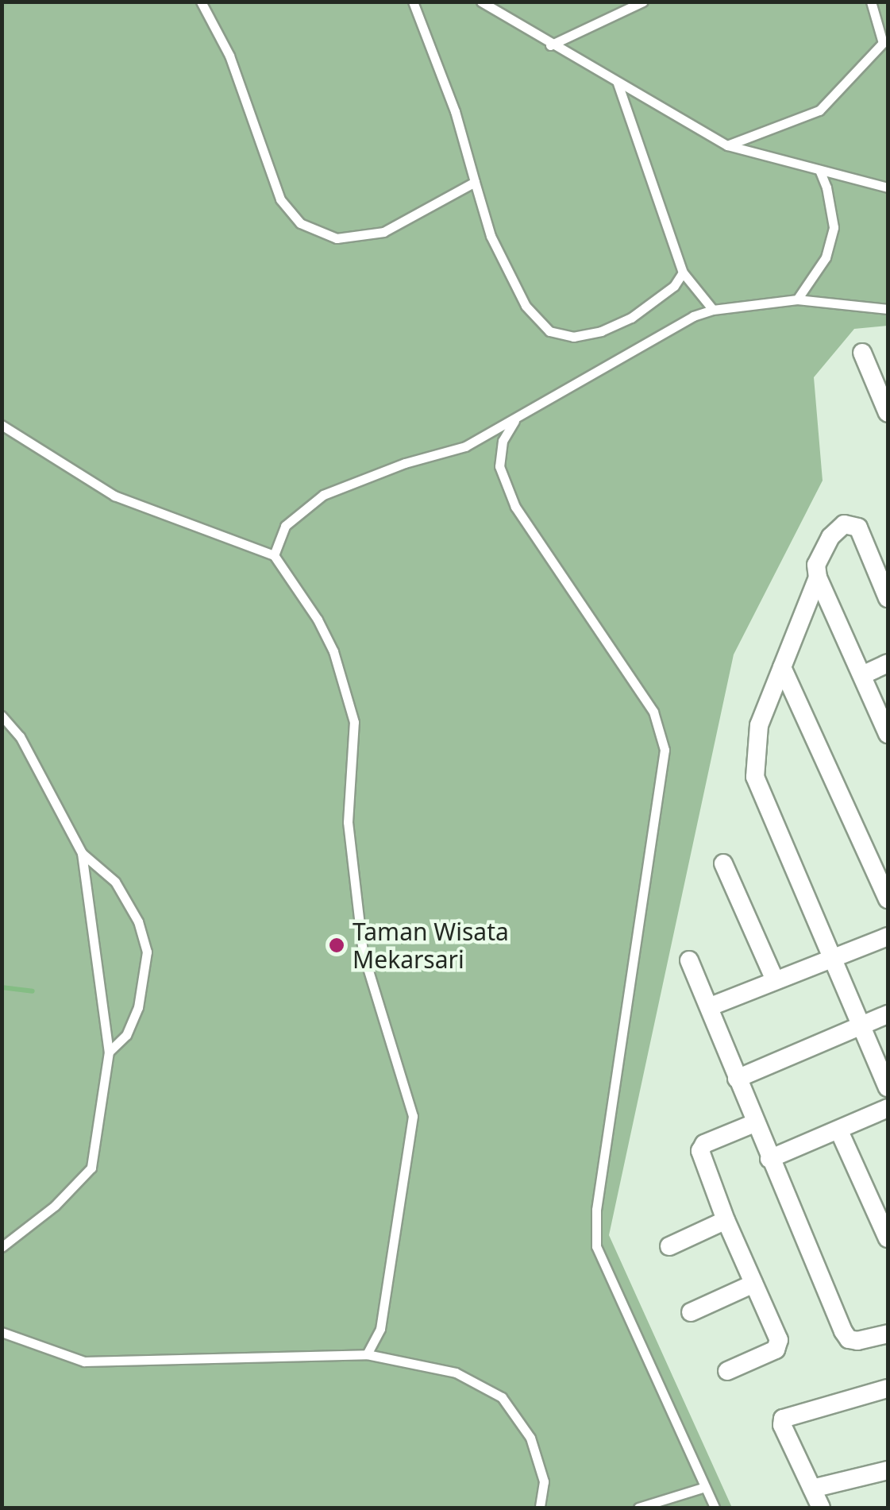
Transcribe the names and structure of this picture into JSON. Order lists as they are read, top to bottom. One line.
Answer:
{"places":["Taman Wisata Mekarsari"]}
